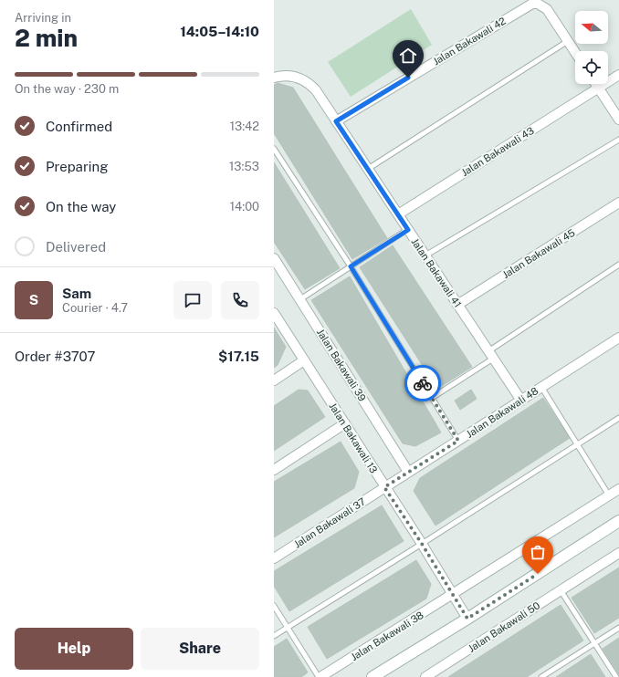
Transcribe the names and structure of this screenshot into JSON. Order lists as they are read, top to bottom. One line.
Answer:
{"streets":{"street":["Jalan Bakawali 42","Jalan Bakawali 43","Jalan Bakawali 45","Jalan Bakawali 41","Jalan Bakawali 39","Jalan Bakawali 48","Jalan Bakawali 13","Jalan Bakawali 37","Jalan Bakawali 50","Jalan Bakawali 38"]},"crossings":[["Jalan Bakawali 42","Jalan Bakawali 41"],["Jalan Bakawali 43","Jalan Bakawali 41"],["Jalan Bakawali 45","Jalan Bakawali 41"],["Jalan Bakawali 41","Jalan Bakawali 48"],["Jalan Bakawali 39","Jalan Bakawali 48"],["Jalan Bakawali 48","Jalan Bakawali 13"],["Jalan Bakawali 48","Jalan Bakawali 37"],["Jalan Bakawali 13","Jalan Bakawali 37"],["Jalan Bakawali 13","Jalan Bakawali 38"]],"north":"left","page":{"heading":["2 min","Arriving in","14:05–14:10"],"panel":["Sam","Courier · 4.7","Order #3707","$17.15"],"bar":"On the way · 230 m","list":[["Confirmed","13:42"],["Preparing","13:53"],["On the way","14:00"],"Delivered"],"round":"S","buttons":["Help","Share"]}}
